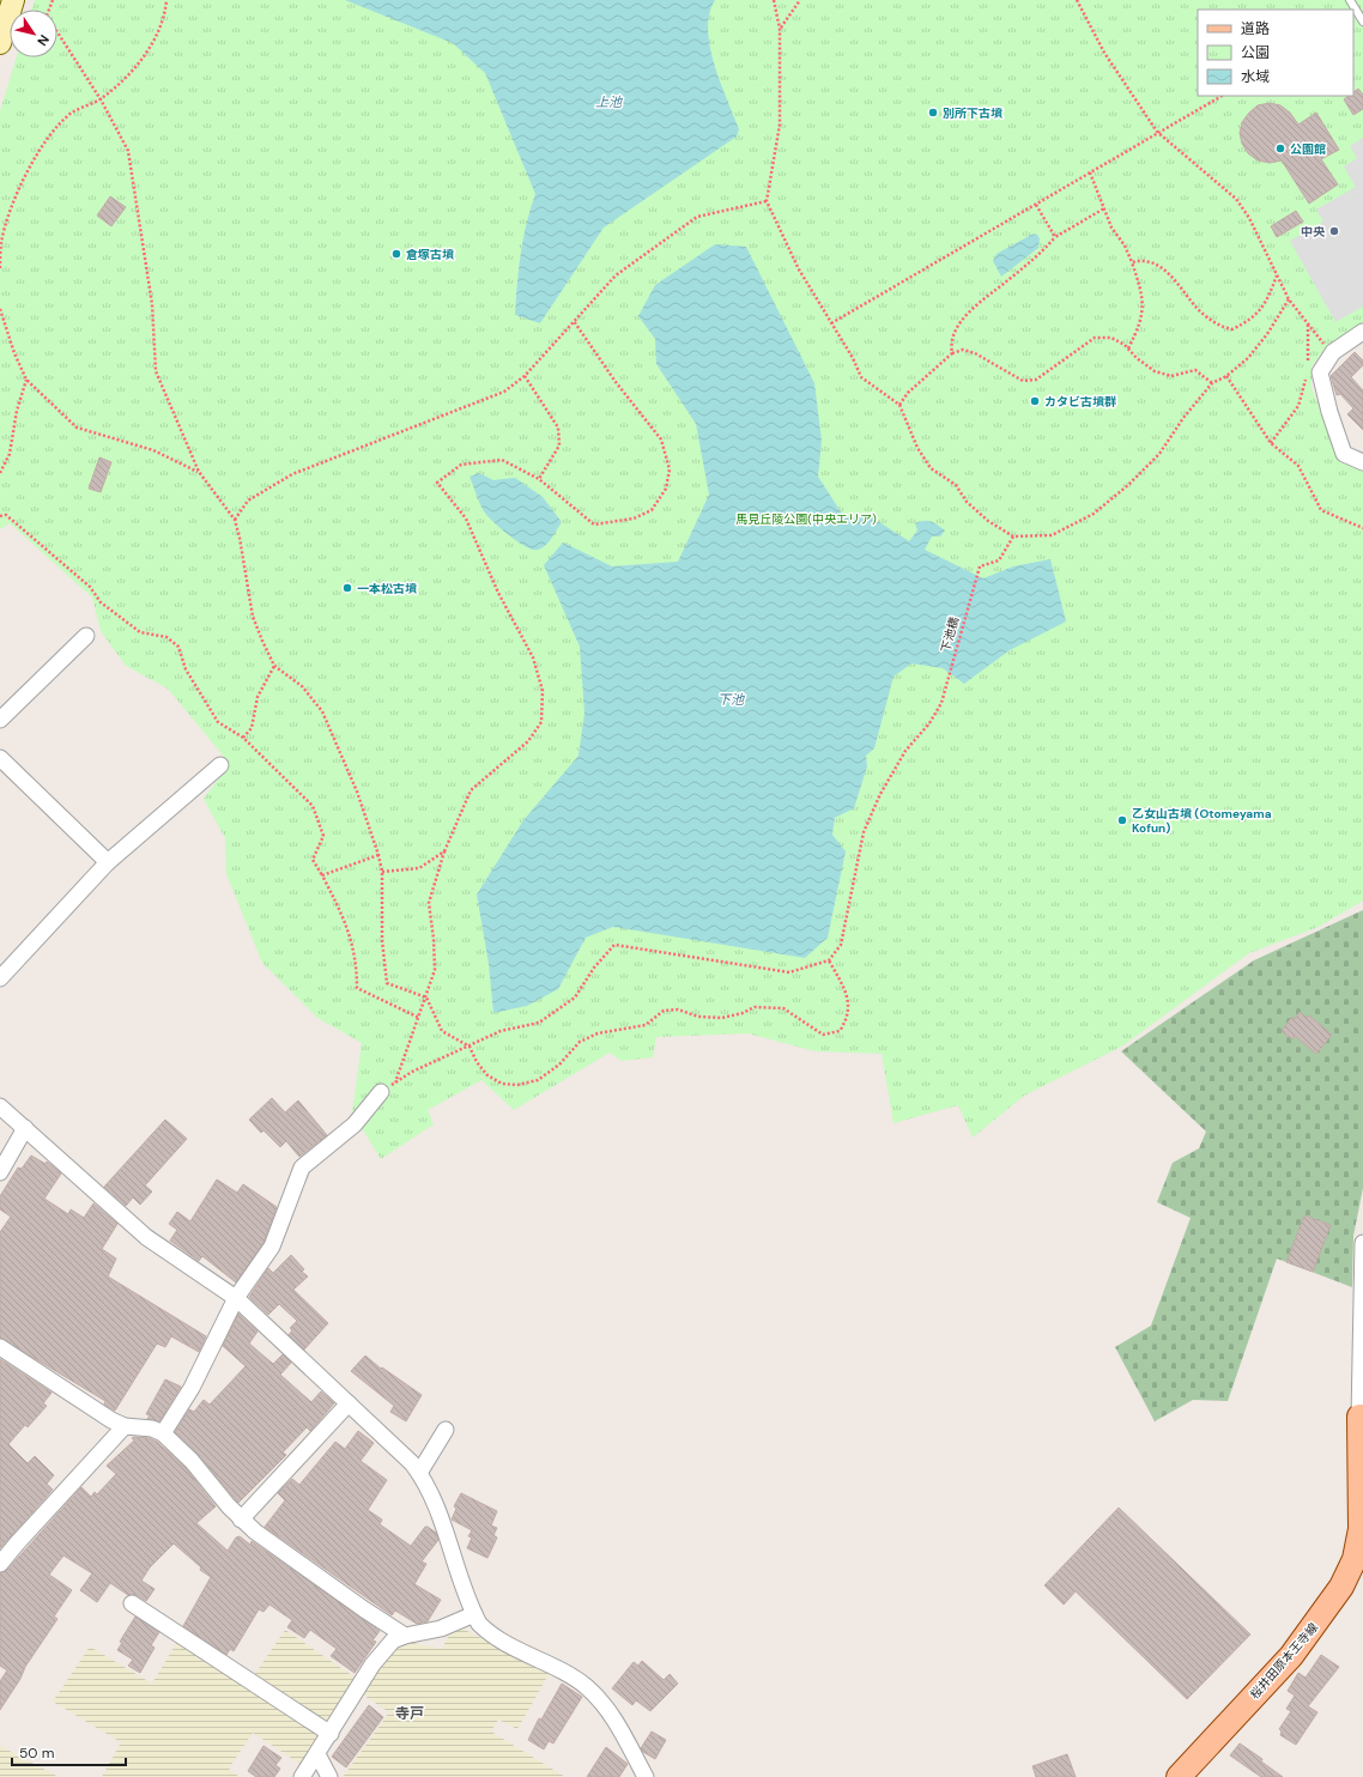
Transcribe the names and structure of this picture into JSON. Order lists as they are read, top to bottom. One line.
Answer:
{"streets":{"main road":["桜井田原本王寺線"],"path":["下池橋"]},"districts":["寺戸"],"water":["上池","下池"],"parks":["馬見丘陵公園(中央エリア)"],"places":["別所下古墳","公園館","中央","倉塚古墳","カタビ古墳群","一本松古墳","乙女山古墳 (Otomeyama Kofun)"],"legend":["道路","公園","水域"],"scale_bar":"50 m","north":"bottom right"}
